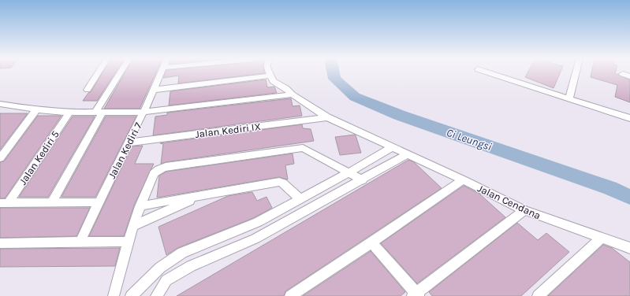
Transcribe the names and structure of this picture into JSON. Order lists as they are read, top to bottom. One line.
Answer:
{"streets":{"street":["Jalan Kediri IX","Jalan Kediri 7","Jalan Kediri 5","Jalan Cendana"]},"crossings":[["Jalan Kediri IX","Jalan Kediri 7"],["Jalan Kediri IX","Jalan Cendana"]],"water":["Ci Leungsi"]}
